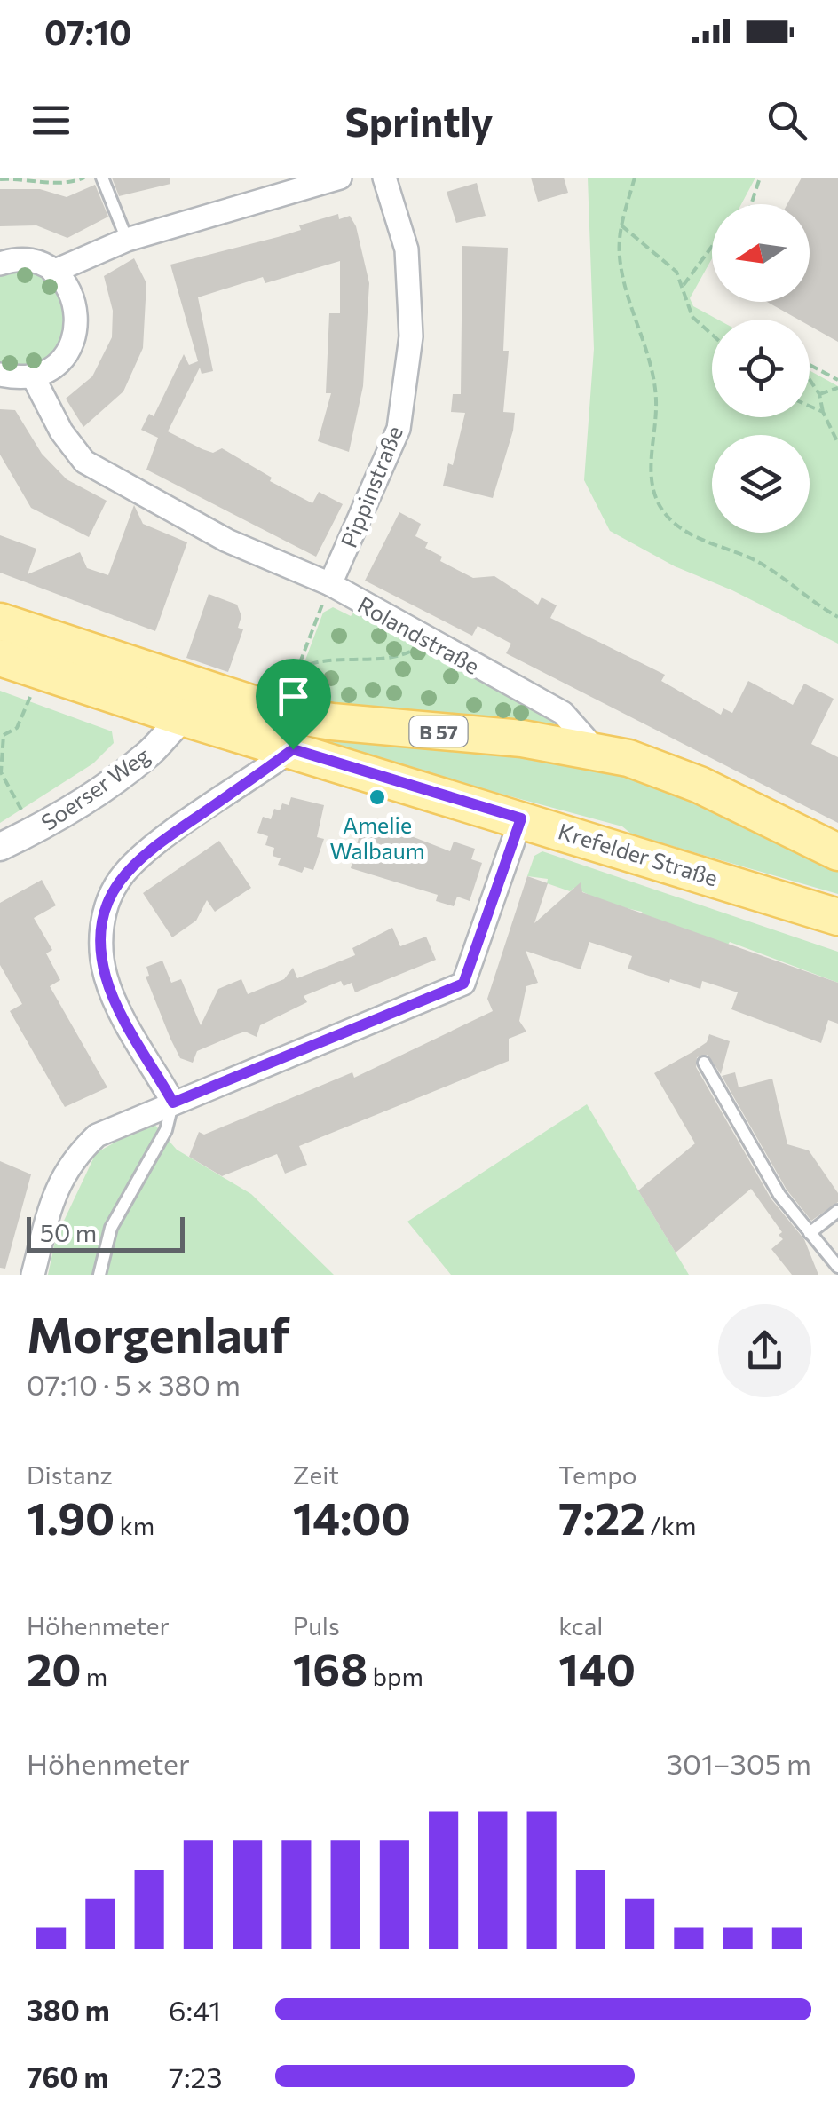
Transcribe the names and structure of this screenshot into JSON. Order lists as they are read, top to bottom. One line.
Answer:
{"streets":{"main road":["B 57","Krefelder Straße"],"street":["Pippinstraße","Rolandstraße","Soerser Weg"]},"crossings":[["Pippinstraße","Rolandstraße"],["Rolandstraße","B 57"],["Soerser Weg","Krefelder Straße"]],"places":["Amelie Walbaum"],"scale_bar":"50 m","north":"left","page":{"status":"07:10","header":"Sprintly","scale":"50 m","heading":["Morgenlauf","07:10 · 5 × 380 m"],"stats":[["Distanz","1.90 km"],["Zeit","14:00"],["Tempo","7:22 /km"],["Höhenmeter","20 m"],["Puls","168 bpm"],["kcal","140"]],"chart":["Höhenmeter","301–305 m"],"list":[{"name":"380 m","note":"6:41"},{"name":"760 m","note":"7:23"}]}}
